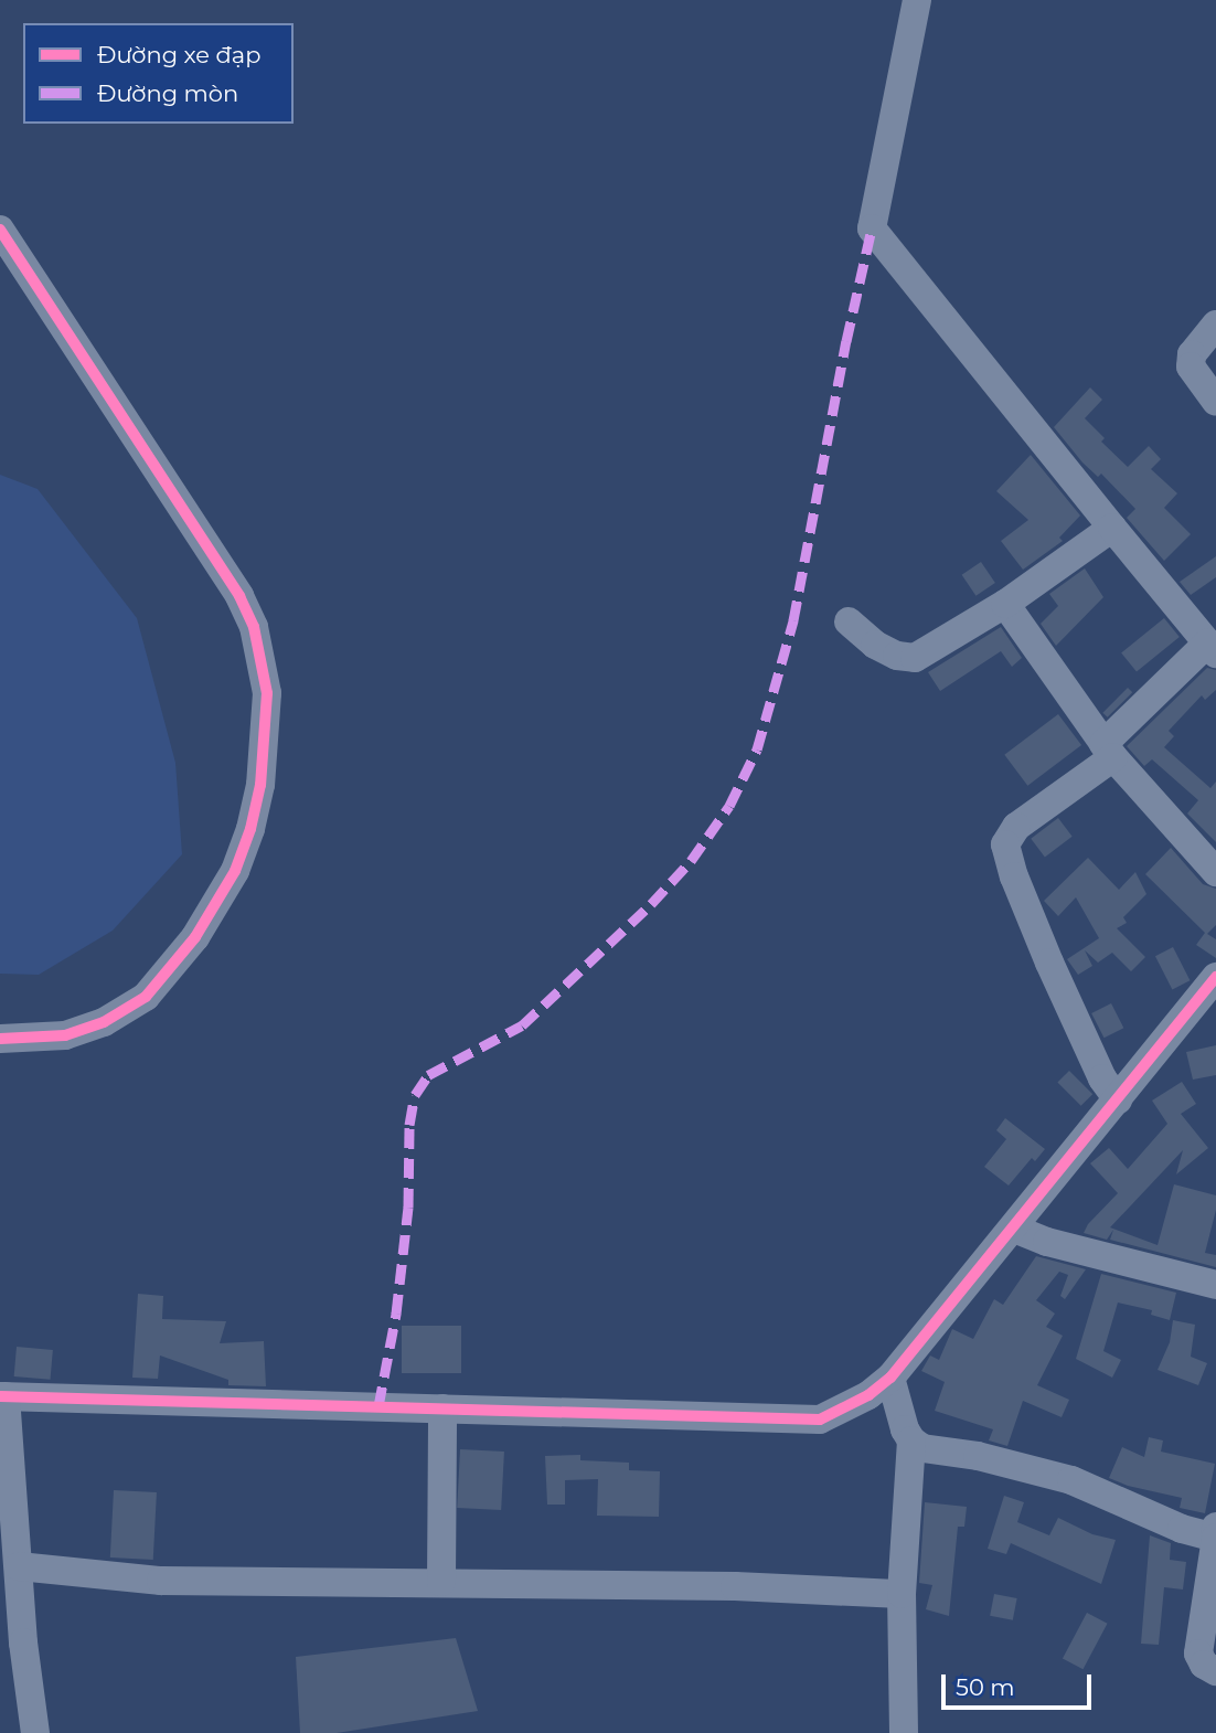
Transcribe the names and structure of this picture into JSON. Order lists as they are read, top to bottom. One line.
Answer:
{"legend":["Đường xe đạp","Đường mòn"],"scale_bar":"50 m"}
